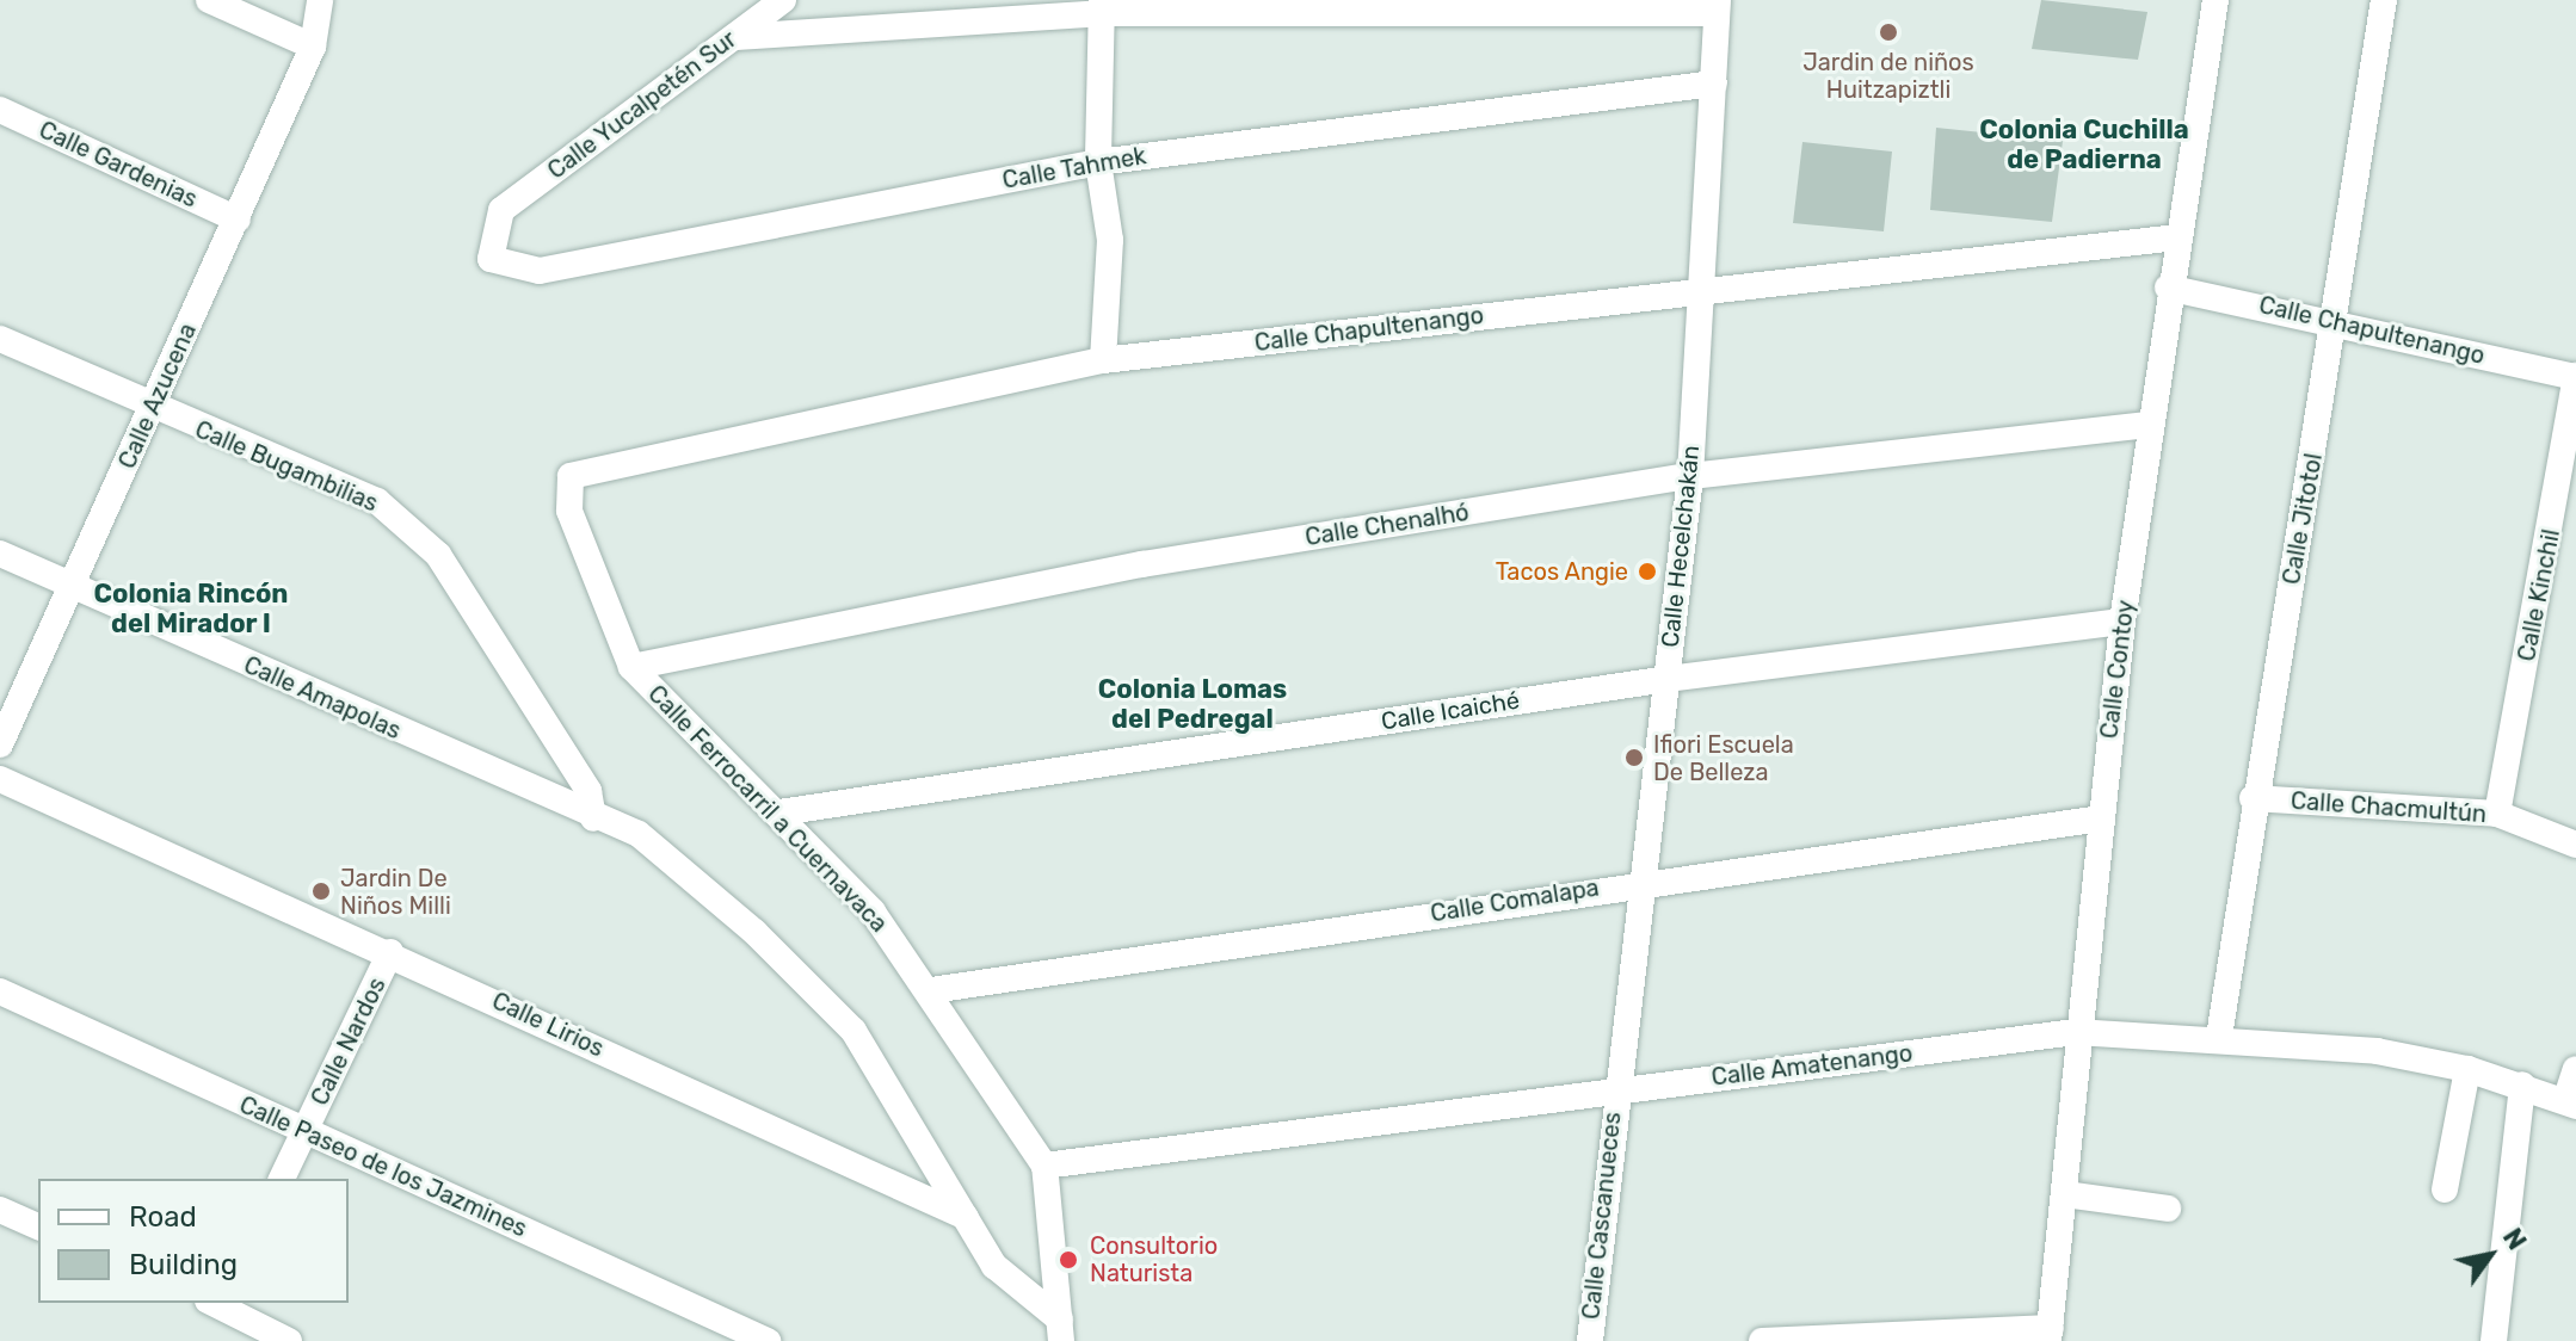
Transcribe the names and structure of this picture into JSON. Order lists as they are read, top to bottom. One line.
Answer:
{"streets":{"street":["Calle Yucalpetén Sur","Calle Gardenias","Calle Tahmek","Calle Chapultenango","Calle Azucena","Calle Bugambilias","Calle Jitotol","Calle Chenalhó","Calle Hecelchakán","Calle Kinchil","Calle Contoy","Calle Amapolas","Calle Icaiché","Calle Chacmultún","Calle Ferrocarril a Cuernavaca","Calle Comalapa","Calle Lirios","Calle Nardos","Calle Amatenango","Calle Paseo de los Jazmines","Calle Cascanueces"]},"crossings":[["Calle Yucalpetén Sur","Calle Tahmek"],["Calle Gardenias","Calle Azucena"],["Calle Tahmek","Calle Hecelchakán"],["Calle Chapultenango","Calle Jitotol"],["Calle Chapultenango","Calle Hecelchakán"],["Calle Chapultenango","Calle Kinchil"],["Calle Chapultenango","Calle Contoy"],["Calle Chapultenango","Calle Ferrocarril a Cuernavaca"],["Calle Azucena","Calle Bugambilias"],["Calle Azucena","Calle Amapolas"],["Calle Bugambilias","Calle Amapolas"],["Calle Jitotol","Calle Chacmultún"],["Calle Jitotol","Calle Amatenango"],["Calle Chenalhó","Calle Hecelchakán"],["Calle Chenalhó","Calle Contoy"],["Calle Chenalhó","Calle Ferrocarril a Cuernavaca"],["Calle Hecelchakán","Calle Icaiché"],["Calle Hecelchakán","Calle Comalapa"],["Calle Hecelchakán","Calle Amatenango"],["Calle Hecelchakán","Calle Cascanueces"],["Calle Kinchil","Calle Chacmultún"],["Calle Contoy","Calle Icaiché"],["Calle Contoy","Calle Comalapa"],["Calle Contoy","Calle Amatenango"],["Calle Icaiché","Calle Ferrocarril a Cuernavaca"],["Calle Ferrocarril a Cuernavaca","Calle Comalapa"],["Calle Ferrocarril a Cuernavaca","Calle Amatenango"],["Calle Lirios","Calle Nardos"],["Calle Nardos","Calle Paseo de los Jazmines"],["Calle Amatenango","Calle Cascanueces"]],"districts":["Colonia Cuchilla de Padierna","Colonia Rincón del Mirador I","Colonia Lomas del Pedregal"],"places":["Jardin de niños Huitzapiztli","Tacos Angie","Ifiori Escuela De Belleza","Jardin De Niños Milli","Consultorio Naturista"],"legend":["Road","Building"],"north":"top right"}
